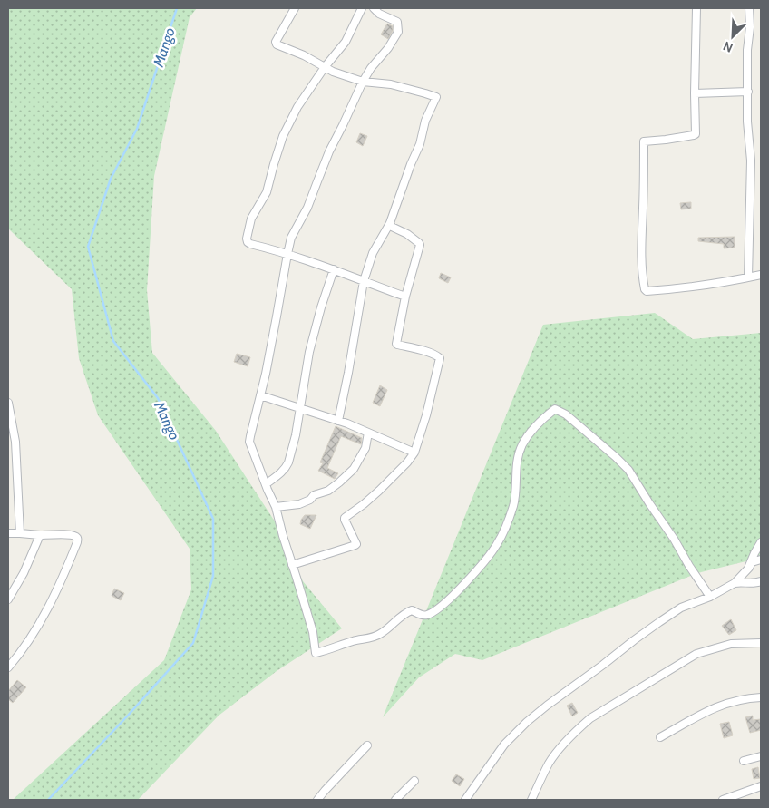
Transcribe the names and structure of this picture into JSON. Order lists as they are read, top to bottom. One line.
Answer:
{"water":["Mango"],"north":"bottom left"}
